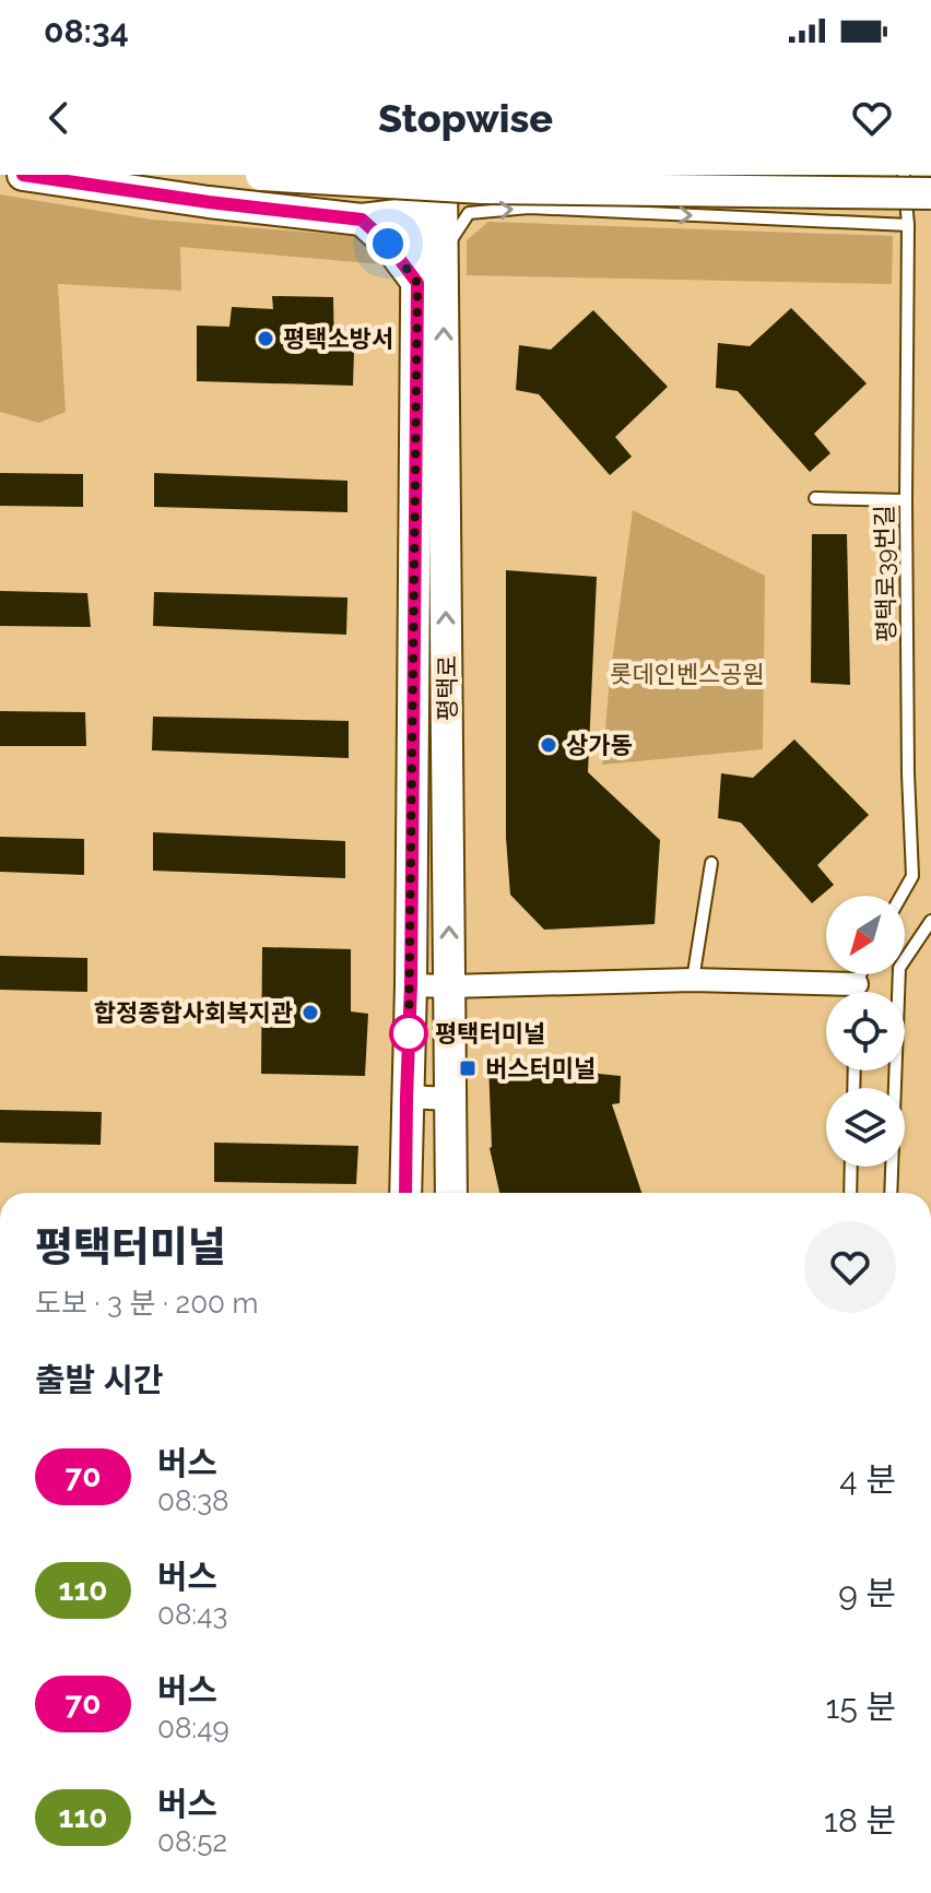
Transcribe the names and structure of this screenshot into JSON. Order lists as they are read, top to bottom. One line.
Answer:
{"streets":{"main road":["평택로"],"lane":["평택로39번길"]},"parks":["롯데인벤스공원"],"places":{"other":["평택소방서","상가동","합정종합사회복지관","평택터미널"],"transit":["버스터미널"]},"lines":["bus line 70"],"north":"bottom left","page":{"status":"08:34","header":"Stopwise","heading":[["평택터미널","도보 · 3 분 · 200 m"],"출발 시간"],"list":[{"mark":"70","name":"버스","note":"08:38","value":"4 분"},{"mark":"110","name":"버스","note":"08:43","value":"9 분"},{"mark":"70","name":"버스","note":"08:49","value":"15 분"},{"mark":"110","name":"버스","note":"08:52","value":"18 분"}]}}
